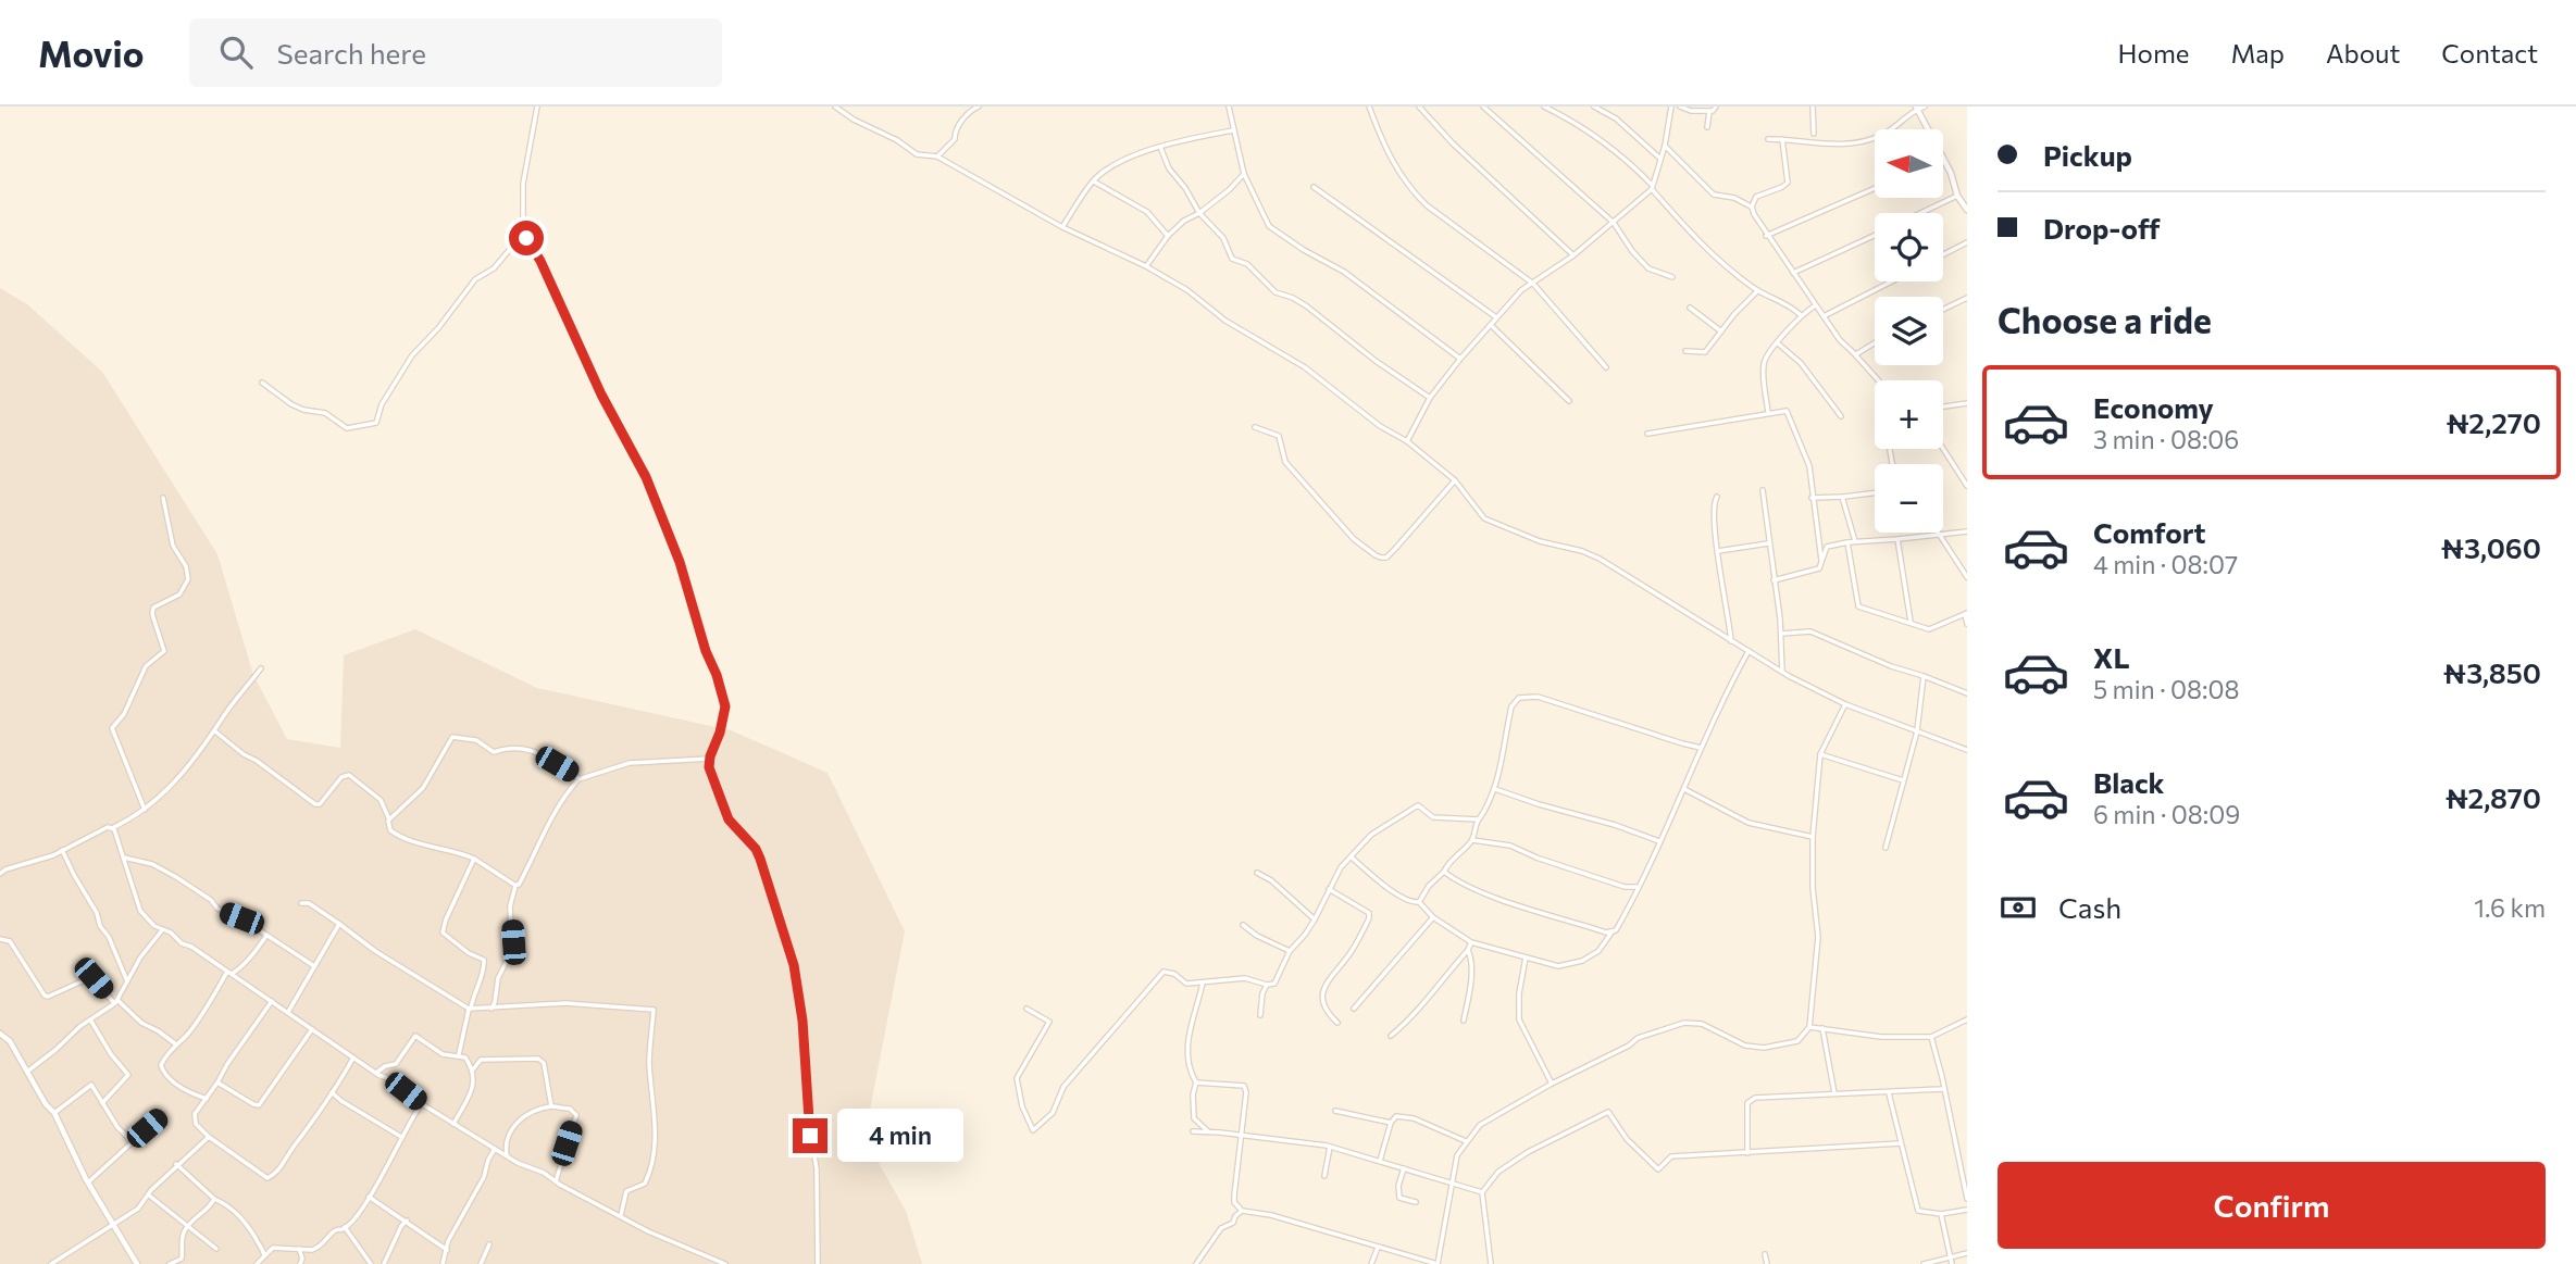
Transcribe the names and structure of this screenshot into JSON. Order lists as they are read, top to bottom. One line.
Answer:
{"north":"left","page":{"header":"Movio","search":"Search here","nav":["Home","Map","About","Contact"],"banner":["Pickup","Drop-off"],"map_buttons":["+","−"],"heading":"Choose a ride","list":[{"name":"Economy","note":"3 min · 08:06","value":"₦2,270"},{"name":"Comfort","note":"4 min · 08:07","value":"₦3,060"},{"name":"XL","note":"5 min · 08:08","value":"₦3,850"},{"name":"Black","note":"6 min · 08:09","value":"₦2,870"}],"pay":["Cash","1.6 km"],"bubble":"4 min","buttons":"Confirm"}}
